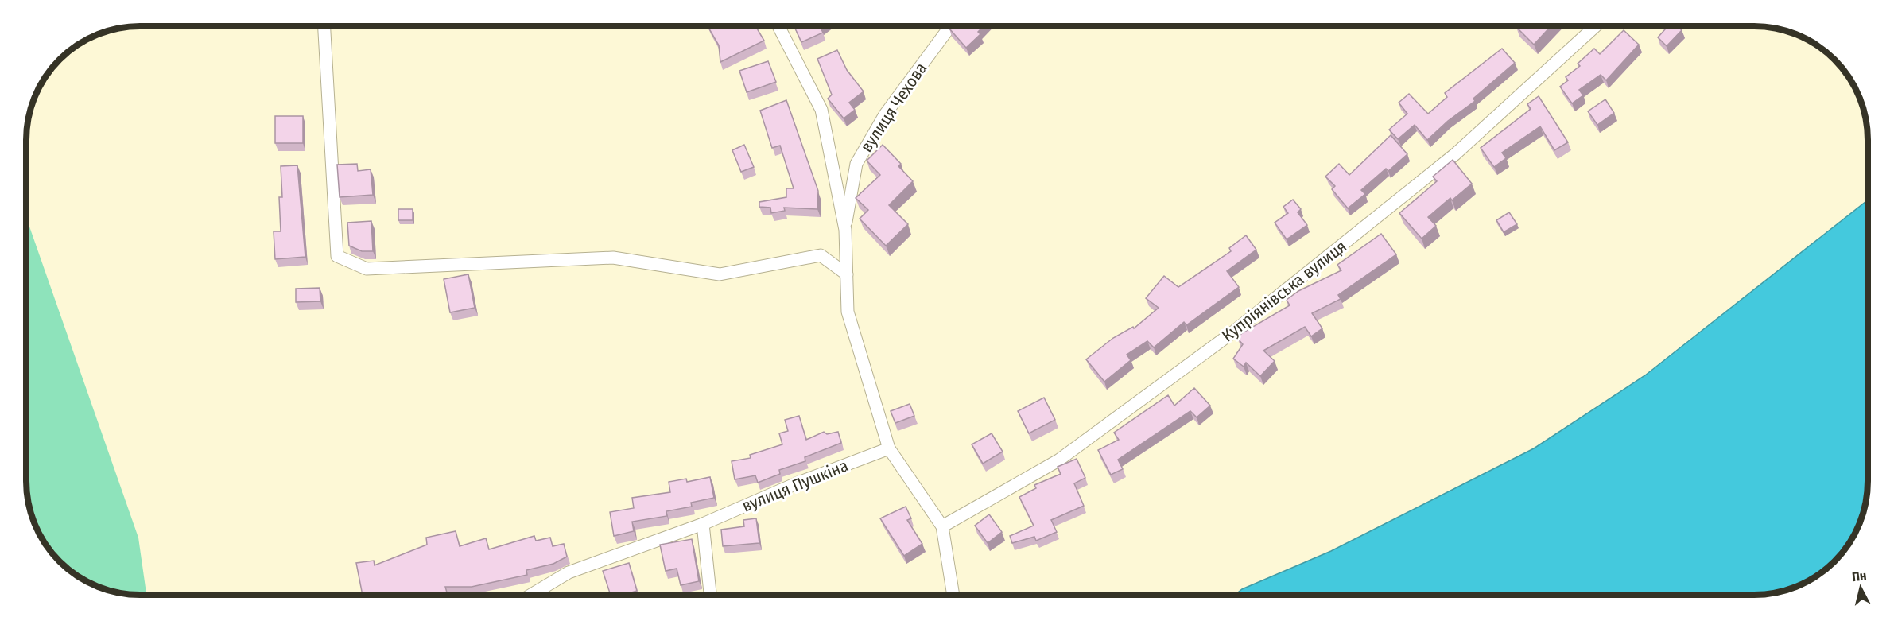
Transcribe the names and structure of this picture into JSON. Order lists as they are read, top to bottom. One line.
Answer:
{"streets":{"street":["вулиця Чехова","Купріянівська вулиця","вулиця Пушкіна"]},"north":"top"}
